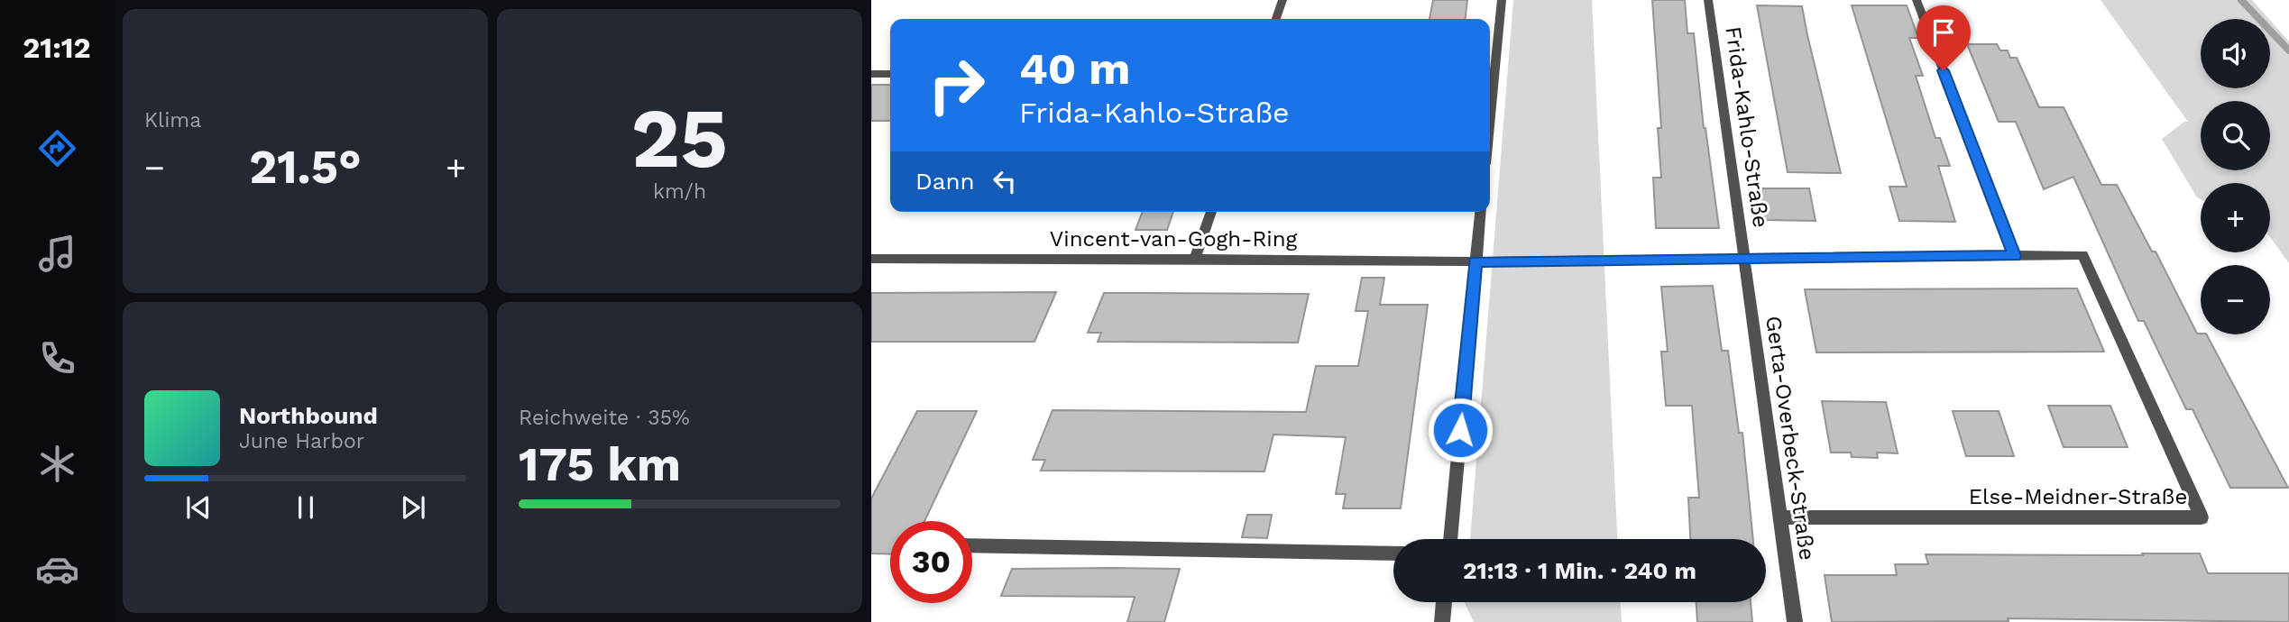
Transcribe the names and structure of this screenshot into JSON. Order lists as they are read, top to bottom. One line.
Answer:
{"streets":{"street":["Frida-Kahlo-Straße","Vincent-van-Gogh-Ring","Gerta-Overbeck-Straße","Else-Meidner-Straße"]},"crossings":[["Frida-Kahlo-Straße","Vincent-van-Gogh-Ring"],["Frida-Kahlo-Straße","Gerta-Overbeck-Straße"],["Frida-Kahlo-Straße","Else-Meidner-Straße"],["Gerta-Overbeck-Straße","Else-Meidner-Straße"]],"page":{"tabs":"21:12","tile":["Klima",["25","km/h"],["Reichweite · 35%","175 km"]],"map_buttons":["+","−"],"turn":["40 m","Frida-Kahlo-Straße"],"heat":["−","21.5°","+"],"then":"Dann","song":["Northbound","June Harbor"],"limit":"30","trip":"21:13 · 1 Min. · 240 m"}}
